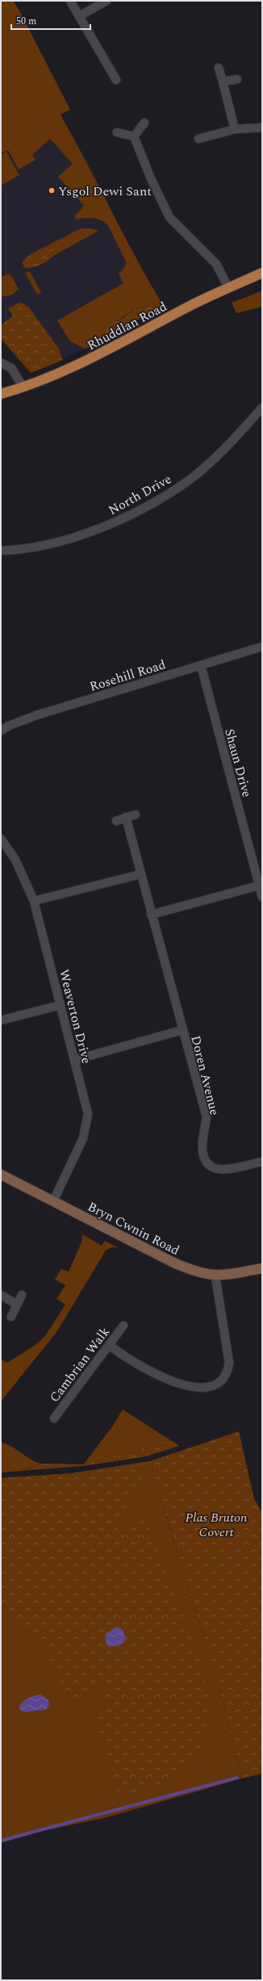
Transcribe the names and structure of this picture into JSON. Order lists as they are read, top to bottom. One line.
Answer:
{"streets":{"main road":["Rhuddlan Road"],"street":["North Drive","Rosehill Road","Shaun Drive","Weaverton Drive","Doren Avenue","Bryn Cwnin Road","Cambrian Walk"]},"crossings":[["Rosehill Road","Shaun Drive"],["Weaverton Drive","Doren Avenue"],["Weaverton Drive","Bryn Cwnin Road"]],"parks":["Plas Bruton Covert"],"places":["Ysgol Dewi Sant"],"scale_bar":"50 m"}
